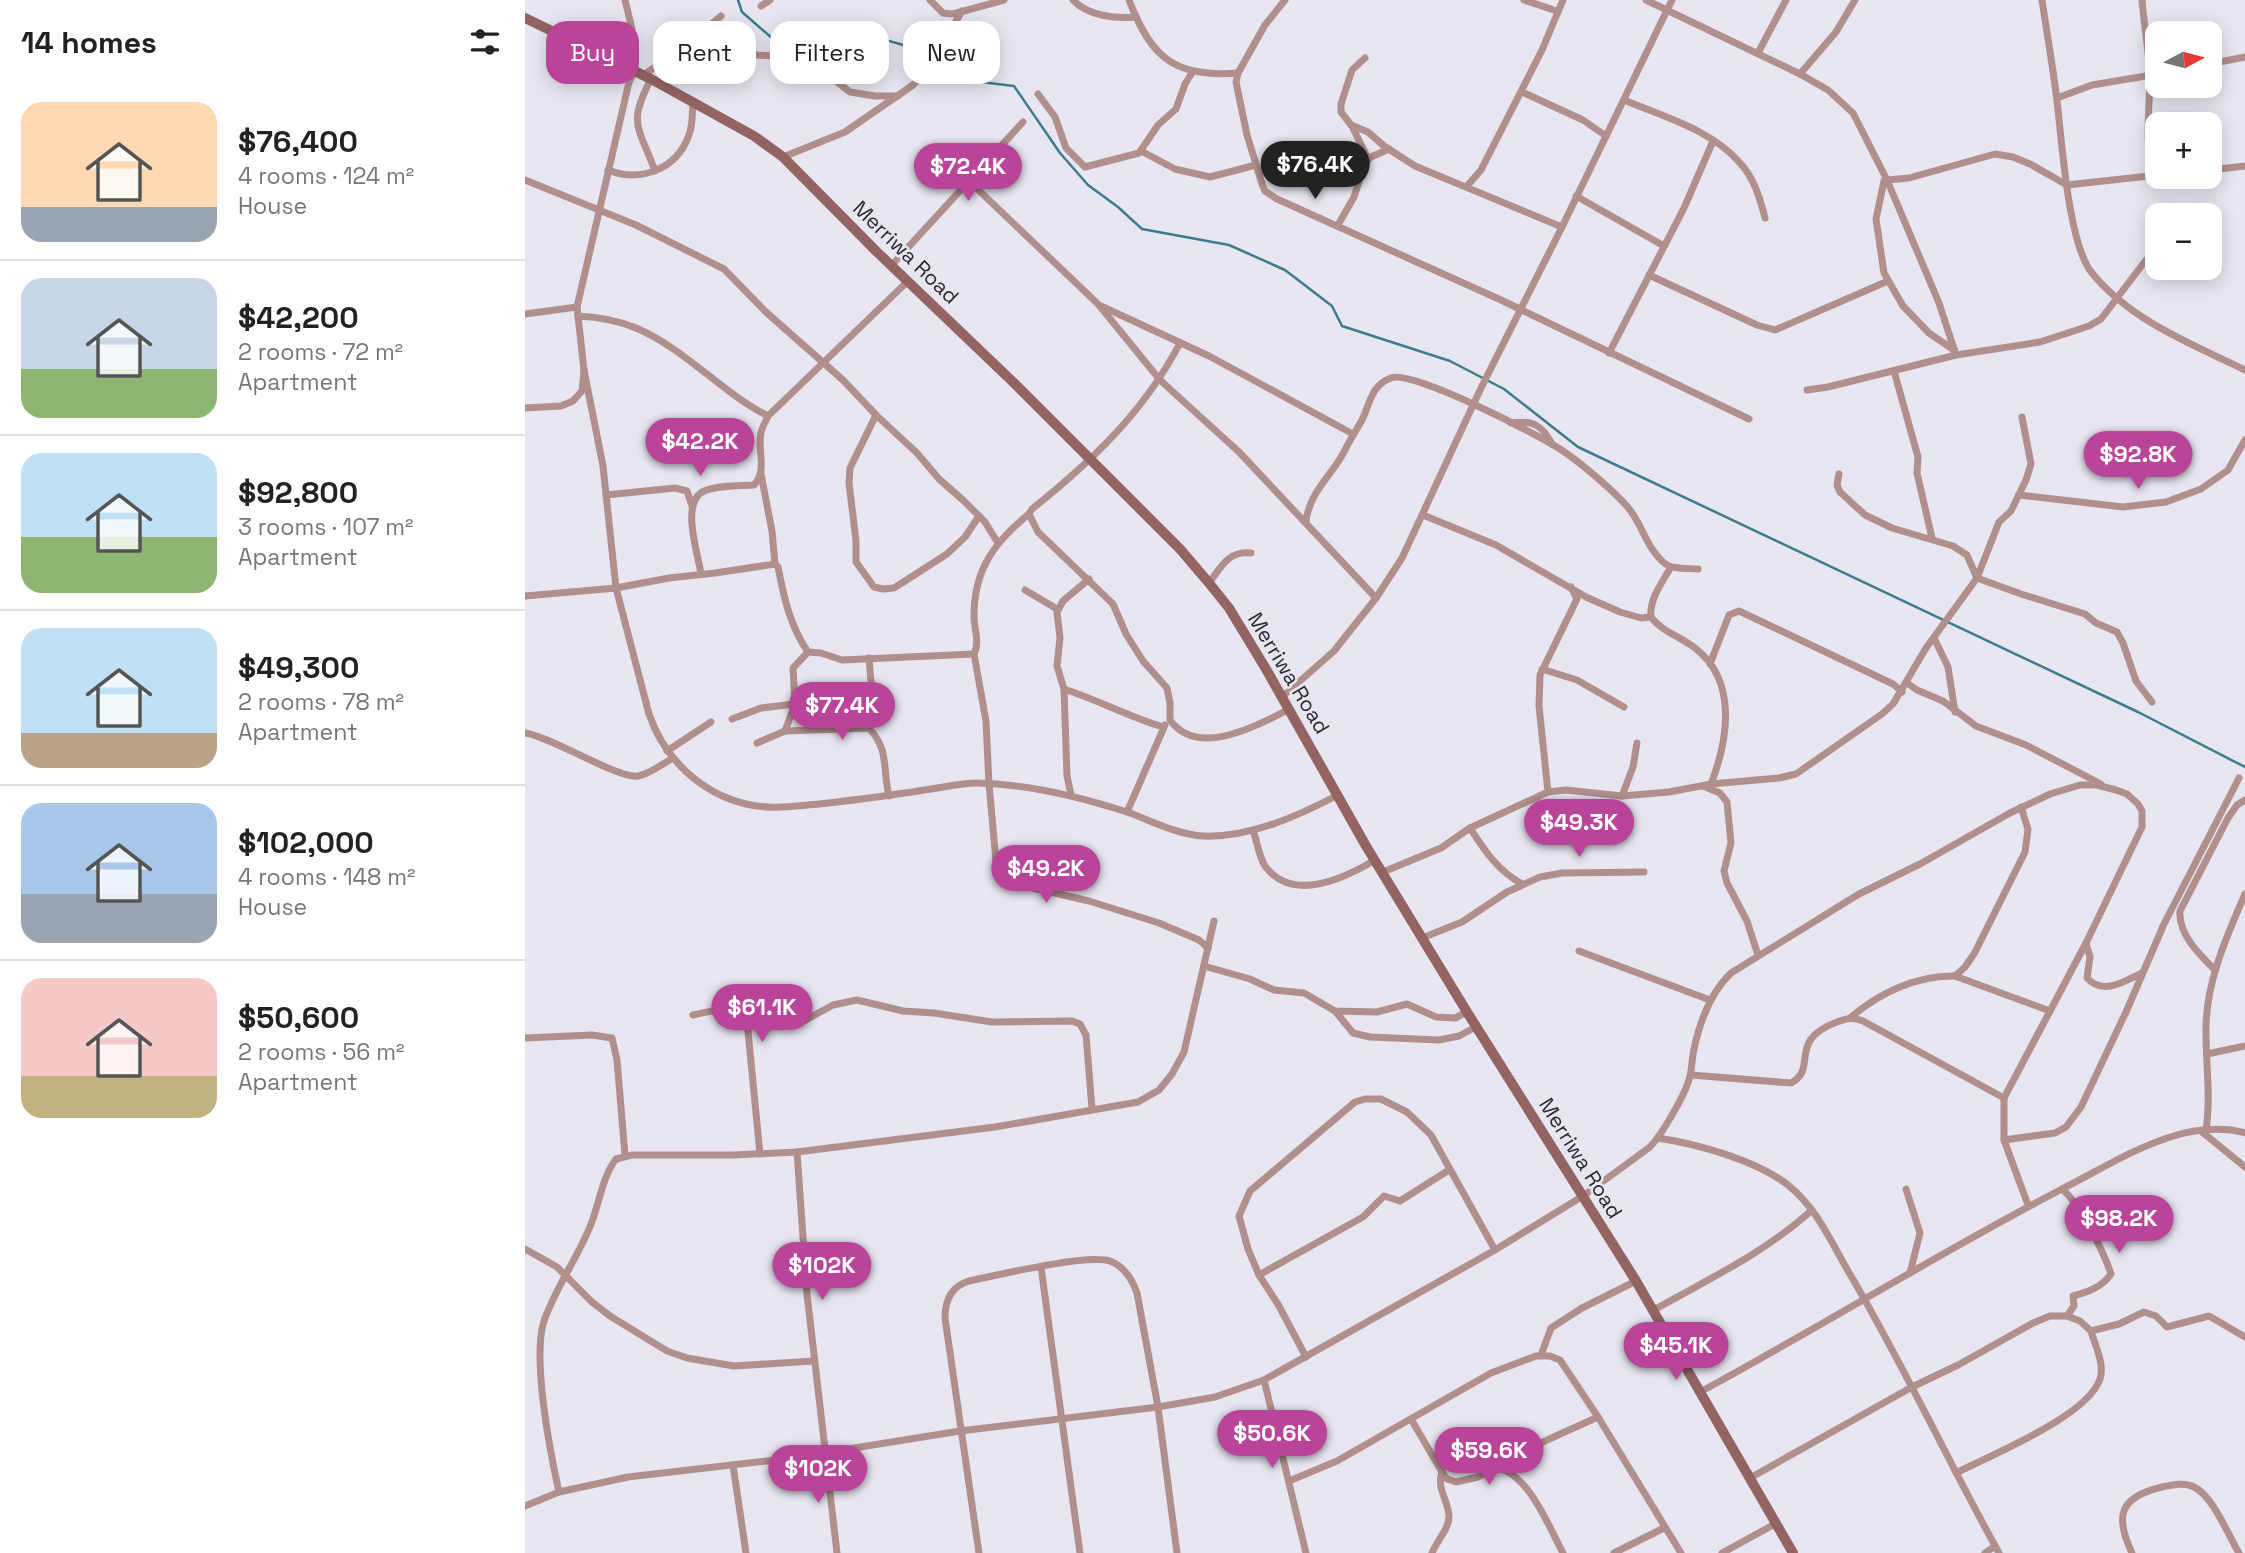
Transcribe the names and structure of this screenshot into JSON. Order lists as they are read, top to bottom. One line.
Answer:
{"streets":{"street":["Merriwa Road"]},"north":"right","page":{"heading":"14 homes","map_buttons":["+","−"],"chip":["Buy","Rent","Filters","New"],"list":[{"name":"$76,400","note":"4 rooms · 124 m² · House"},{"name":"$42,200","note":"2 rooms · 72 m² · Apartment"},{"name":"$92,800","note":"3 rooms · 107 m² · Apartment"},{"name":"$49,300","note":"2 rooms · 78 m² · Apartment"},{"name":"$102,000","note":"4 rooms · 148 m² · House"},{"name":"$50,600","note":"2 rooms · 56 m² · Apartment"}],"price":["$76.4K","$72.4K","$42.2K","$92.8K","$77.4K","$49.3K","$49.2K","$61.1K","$98.2K","$102K","$45.1K","$50.6K","$59.6K","$102K"]}}
